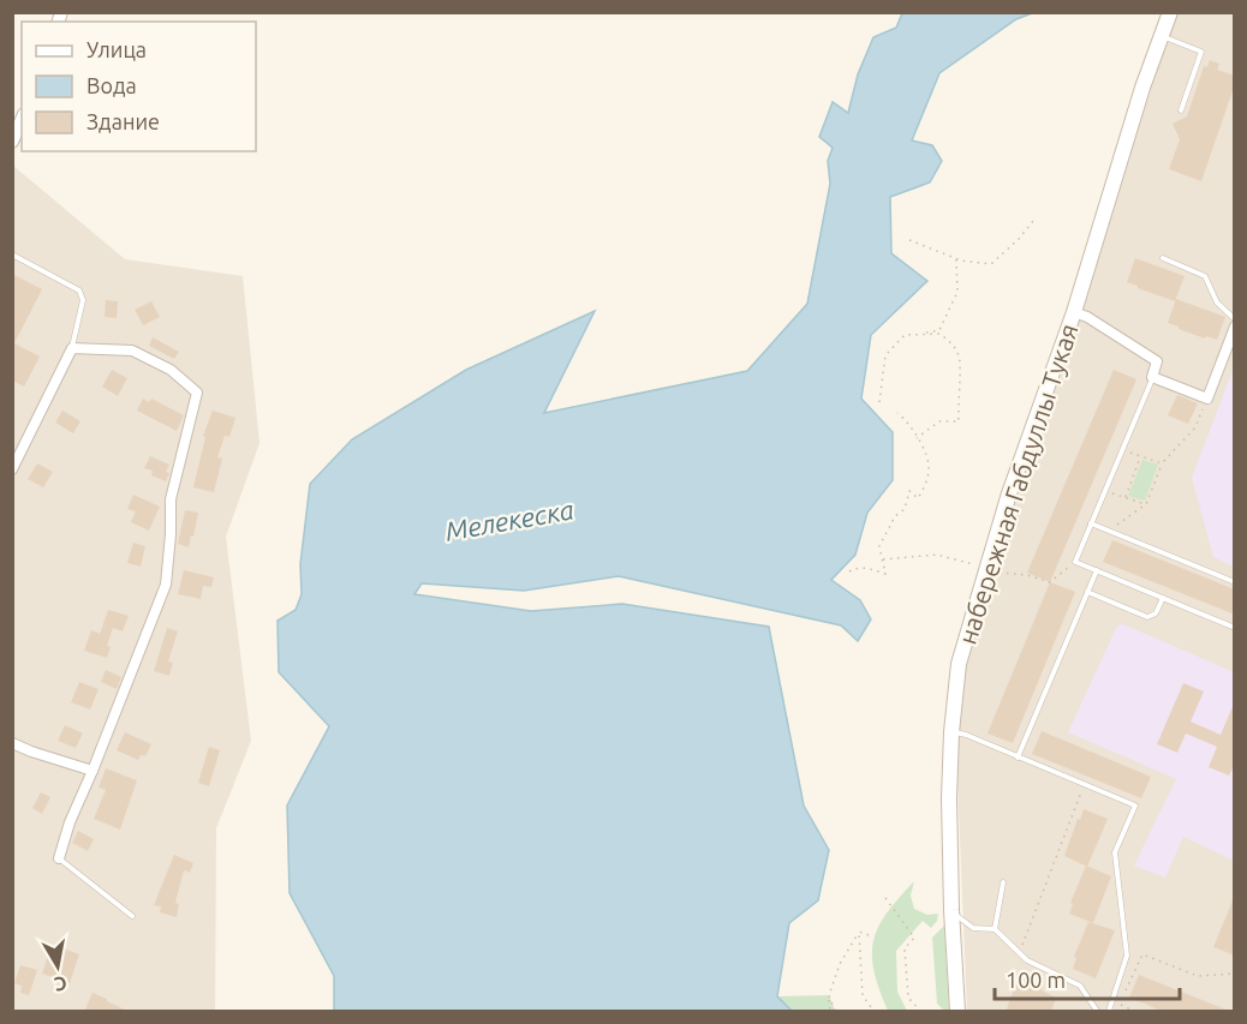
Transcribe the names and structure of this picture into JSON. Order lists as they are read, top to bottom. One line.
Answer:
{"streets":{"main road":["набережная Габдуллы Тукая"]},"water":["Мелекеска"],"legend":["Улица","Вода","Здание"],"scale_bar":"100 m","north":"bottom"}
